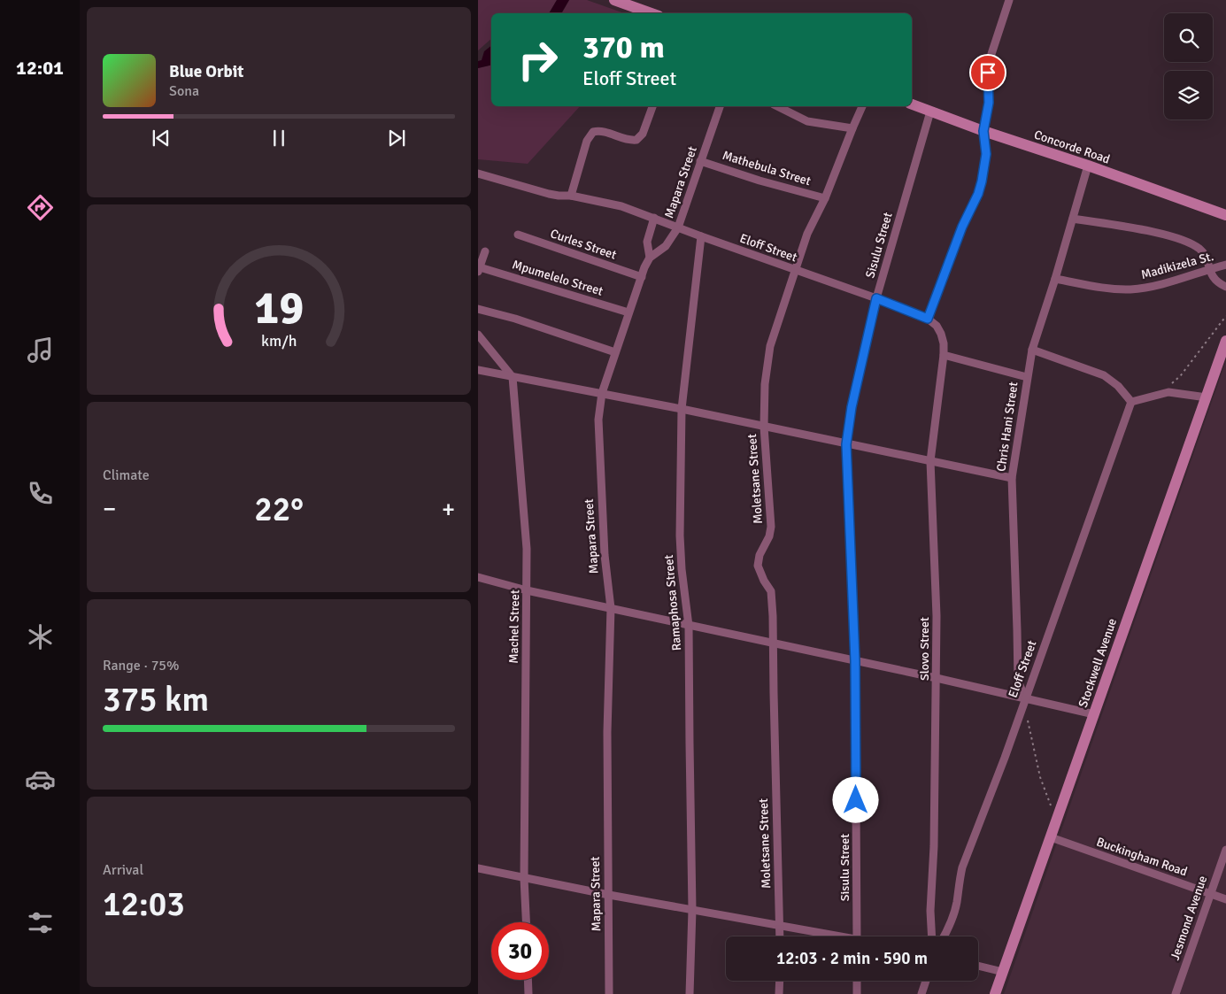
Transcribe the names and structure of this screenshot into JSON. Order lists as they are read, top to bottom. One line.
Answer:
{"streets":{"street":["Concorde Road","Mathebula Street","Mapara Street","Curles Street","Sisulu Street","Eloff Street","Madikizela St.","Mpumelelo Street","Chris Hani Street","Moletsane Street","Ramaphosa Street","Machel Street","Slovo Street","Stockwell Avenue","Buckingham Road","Jesmond Avenue"]},"crossings":[["Concorde Road","Sisulu Street"],["Concorde Road","Chris Hani Street"],["Mathebula Street","Mapara Street"],["Mathebula Street","Moletsane Street"],["Mapara Street","Curles Street"],["Mapara Street","Eloff Street"],["Mapara Street","Mpumelelo Street"],["Sisulu Street","Eloff Street"],["Eloff Street","Chris Hani Street"],["Eloff Street","Moletsane Street"],["Eloff Street","Ramaphosa Street"],["Eloff Street","Slovo Street"],["Madikizela St.","Chris Hani Street"],["Stockwell Avenue","Buckingham Road"],["Buckingham Road","Jesmond Avenue"]],"page":{"tabs":"12:01","turn":["370 m","Eloff Street"],"song":["Blue Orbit","Sona"],"tile":["Climate",["Range · 75%","375 km"],["Arrival","12:03"]],"heat":["−","22°","+"],"limit":"30","trip":"12:03 · 2 min · 590 m","gauge":["19","km/h"]}}
